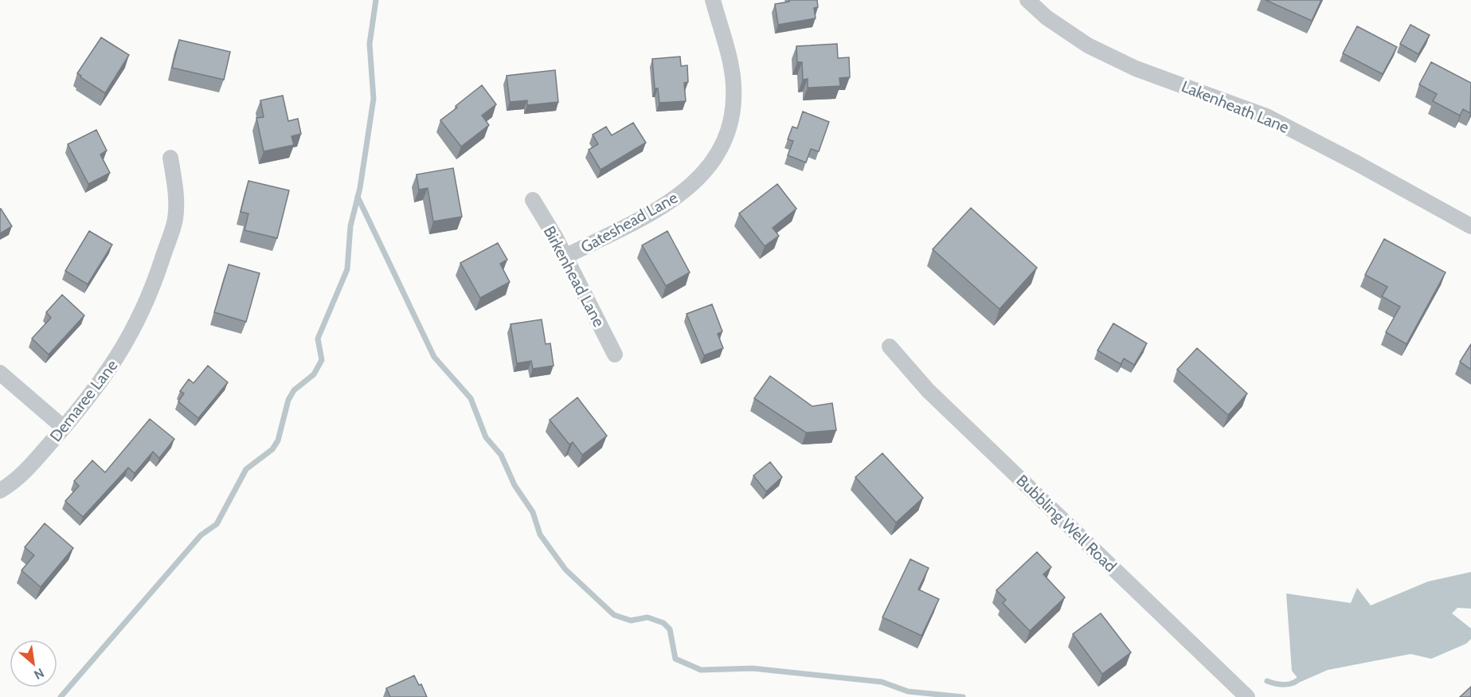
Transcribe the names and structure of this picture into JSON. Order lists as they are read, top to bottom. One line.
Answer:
{"streets":{"street":["Lakenheath Lane","Gateshead Lane","Birkenhead Lane","Demaree Lane","Bubbling Well Road"]},"crossings":[["Gateshead Lane","Birkenhead Lane"]],"north":"bottom right"}
